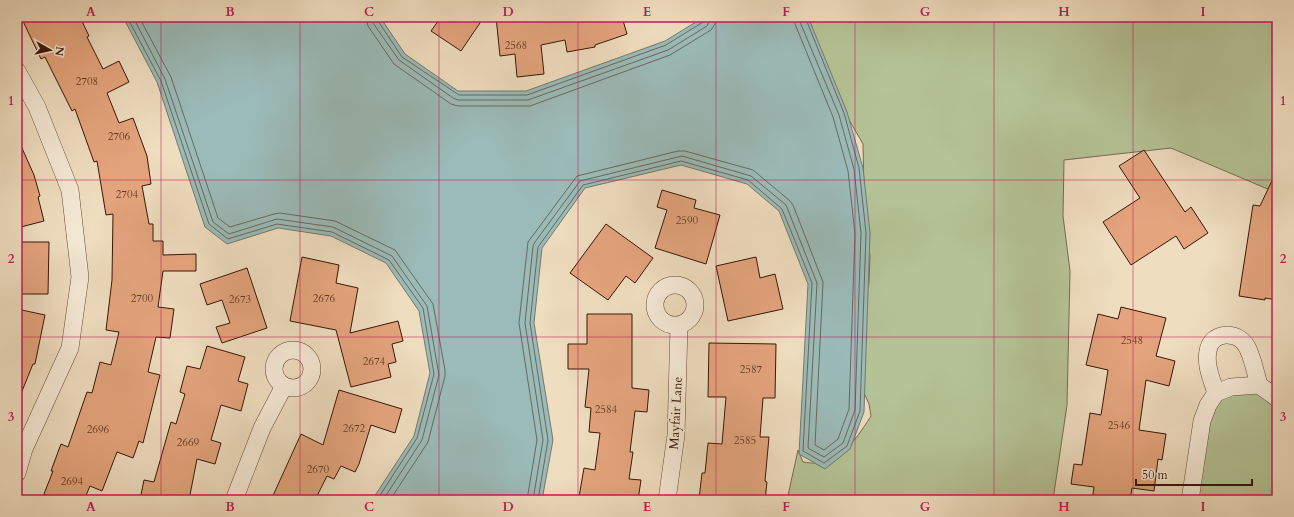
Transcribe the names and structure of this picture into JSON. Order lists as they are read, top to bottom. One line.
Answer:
{"streets":{"street":["Mayfair Lane"]},"house_numbers":["2568","2708","2706","2704","2590","2700","2676","2673","2548","2674","2587","2584","2546","2672","2696","2585","2669","2670","2694"],"scale_bar":"50 m","north":"right","grid":{"columns":["A","B","C","D","E","F","G","H","I"],"rows":["1","2","3"]}}
